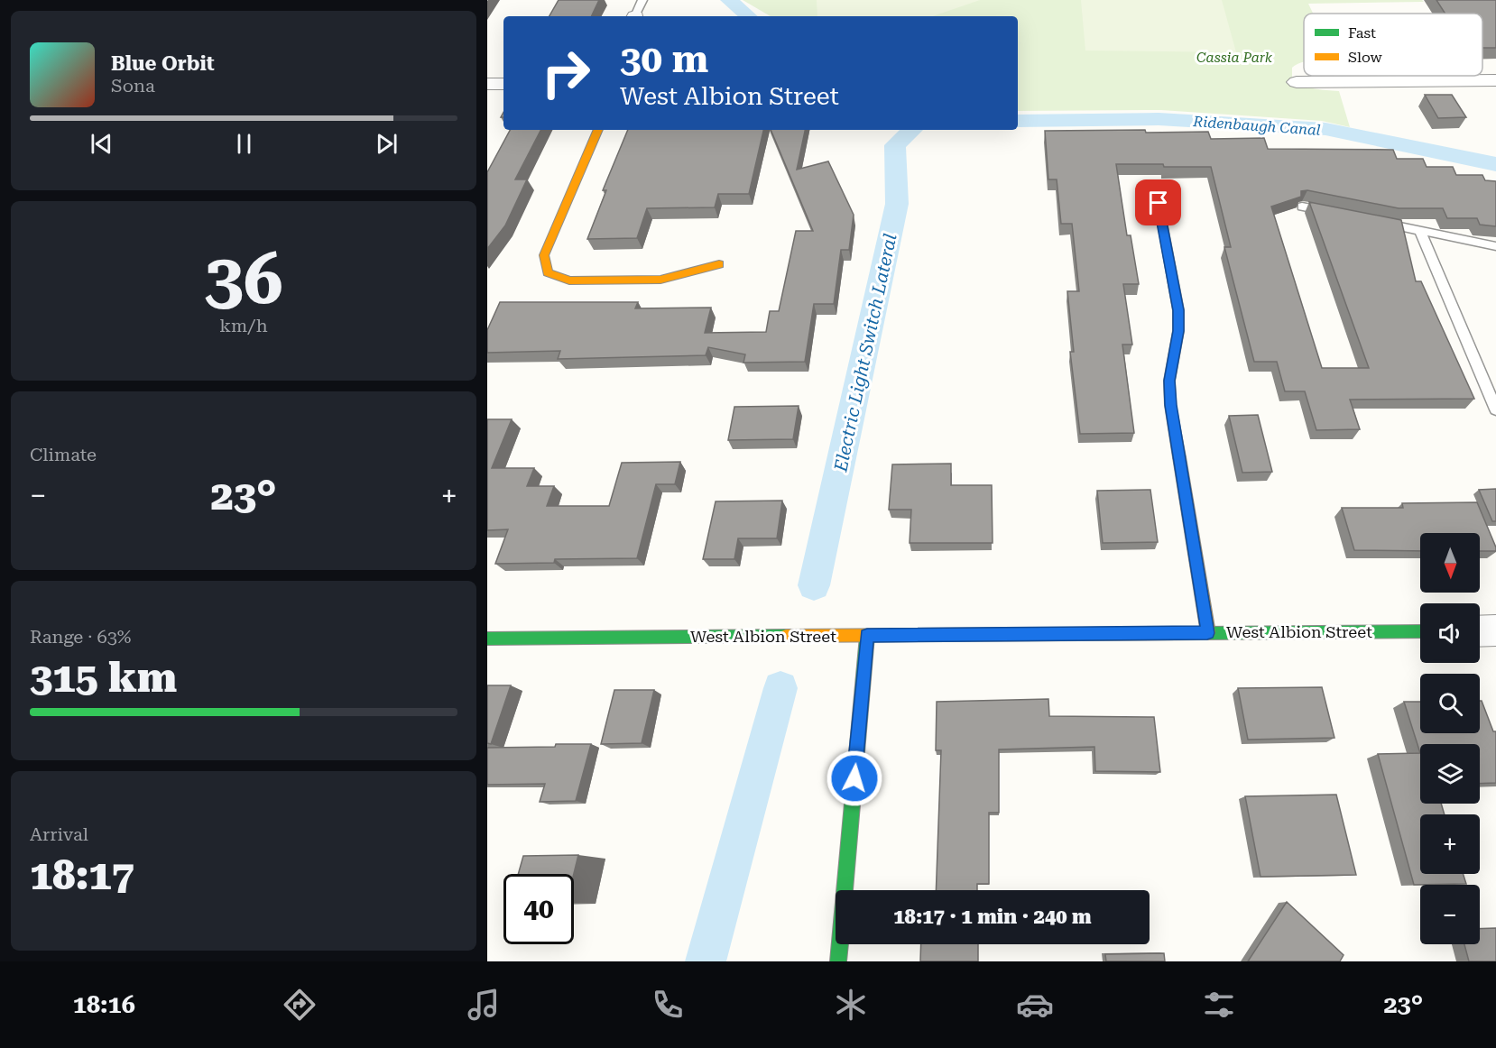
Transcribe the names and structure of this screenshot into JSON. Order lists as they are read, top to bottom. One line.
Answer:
{"streets":{"street":["West Albion Street"]},"water":["Ridenbaugh Canal","Electric Light Switch Lateral"],"parks":["Cassia Park"],"legend":["Fast","Slow"],"north":"bottom","page":{"turn":["30 m","West Albion Street"],"song":["Blue Orbit","Sona"],"tile":[["36","km/h"],"Climate",["Range · 63%","315 km"],["Arrival","18:17"]],"heat":["−","23°","+"],"map_buttons":["+","−"],"limit":"40","trip":"18:17 · 1 min · 240 m","tabs":["18:16","23°"]}}
